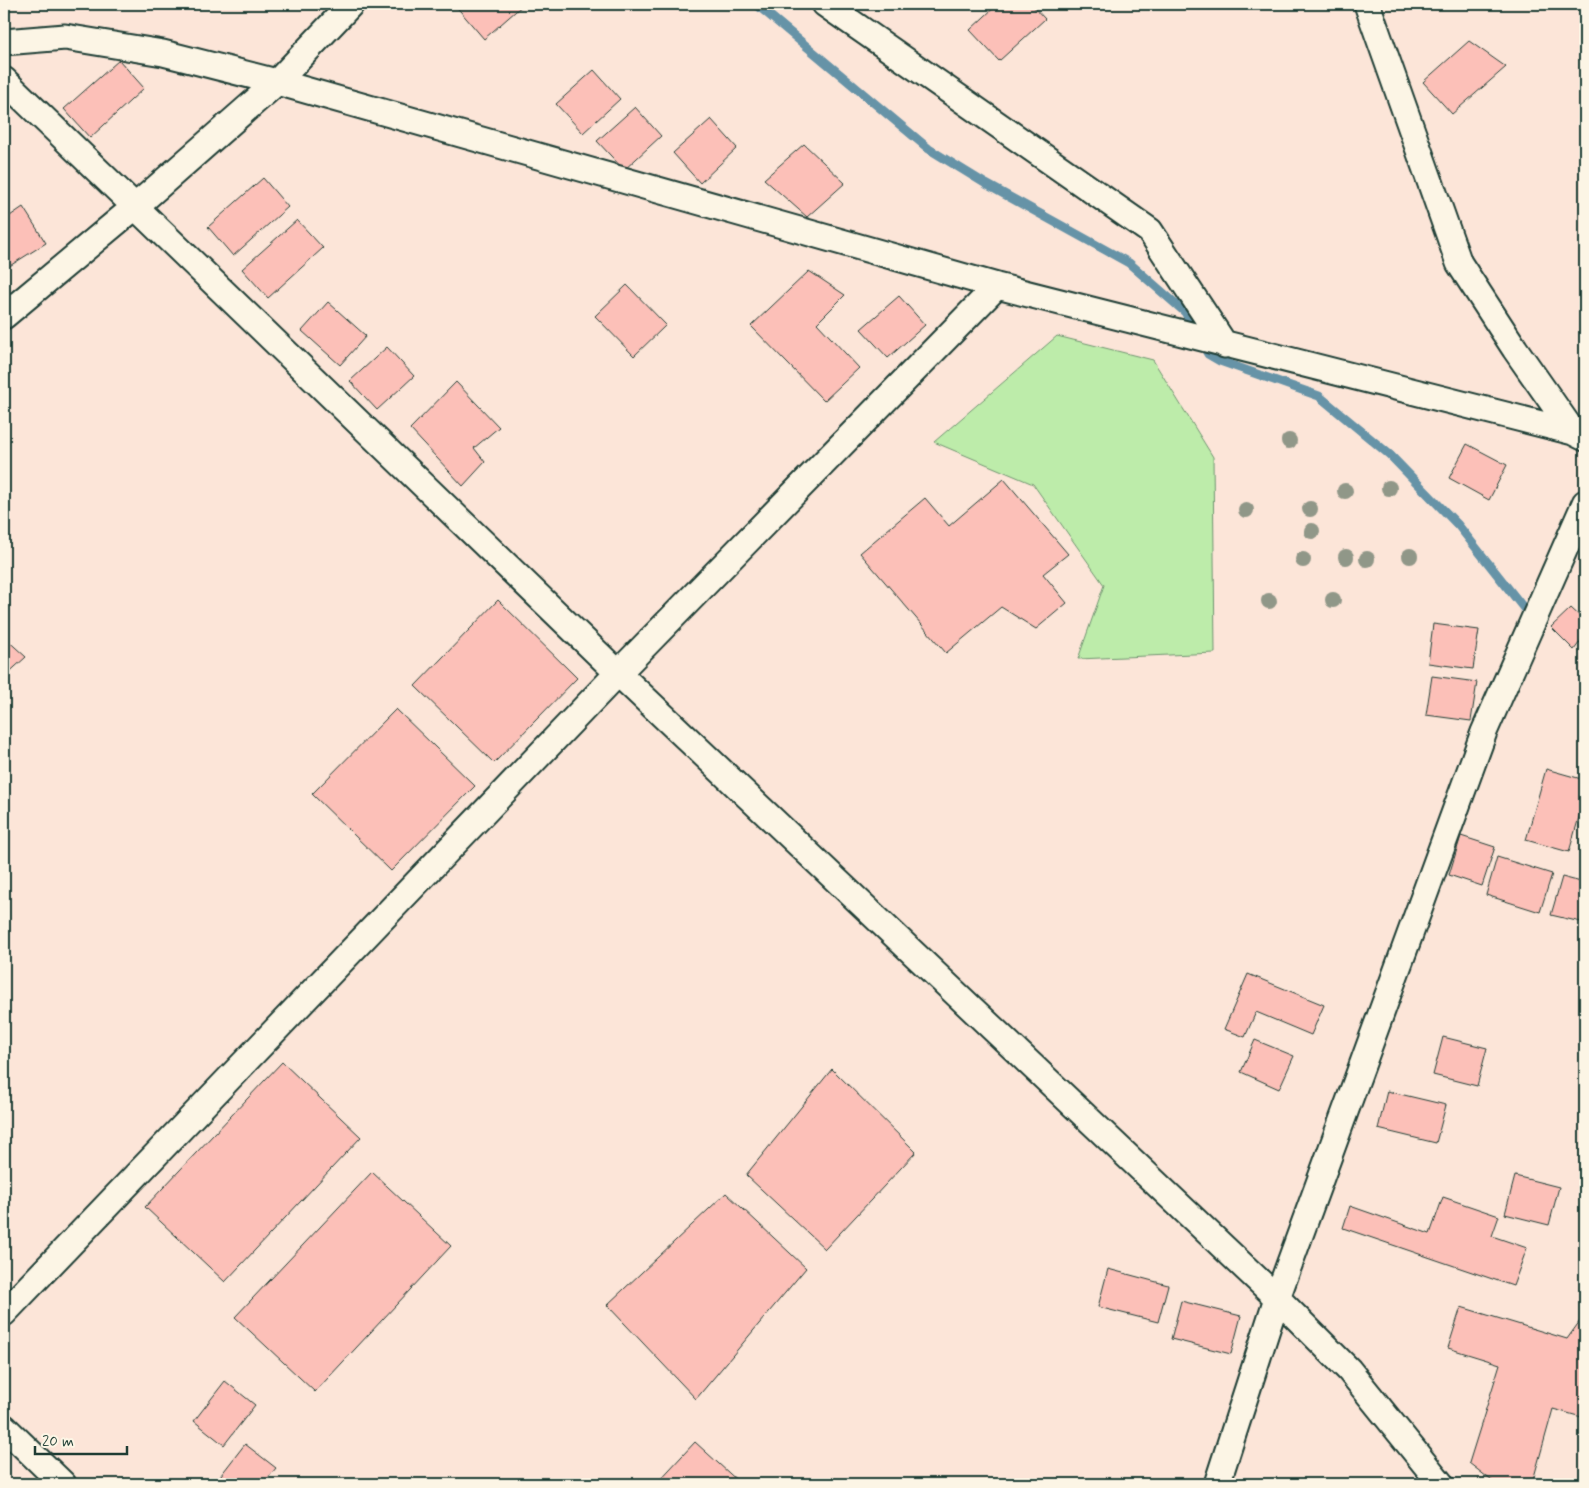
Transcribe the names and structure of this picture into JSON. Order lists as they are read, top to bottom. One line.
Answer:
{"scale_bar":"20 m"}
